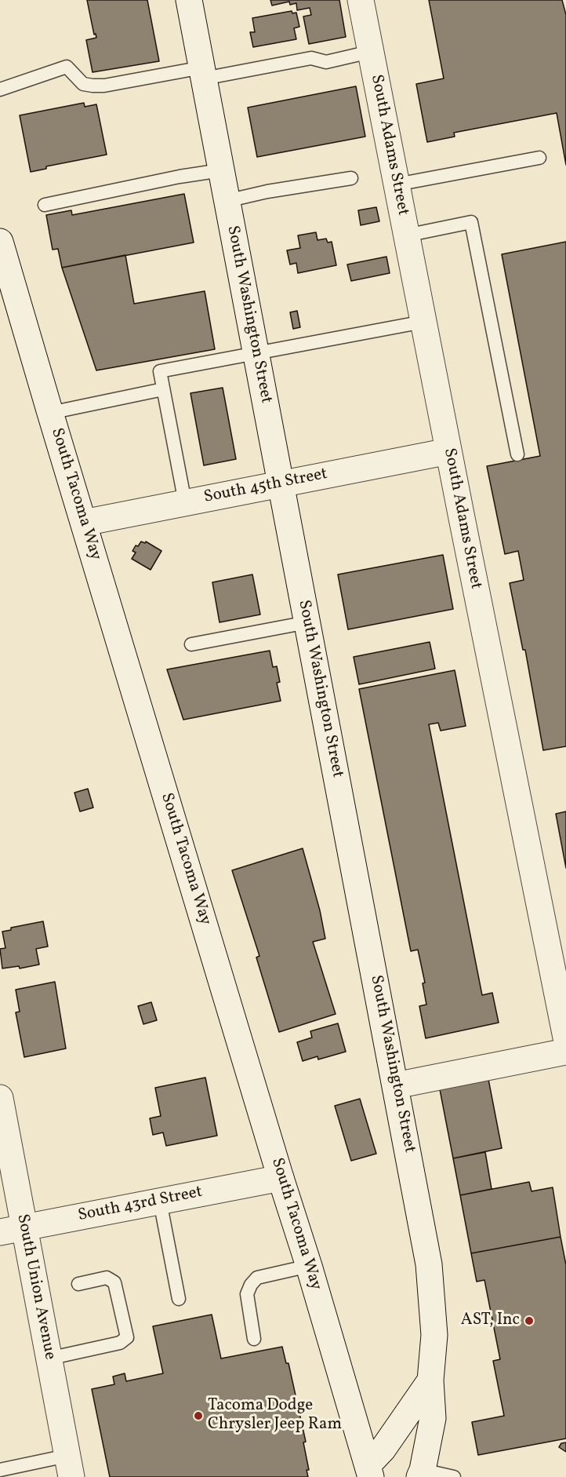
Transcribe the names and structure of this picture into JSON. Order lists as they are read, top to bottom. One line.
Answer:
{"streets":{"street":["South Adams Street","South Washington Street","South 45th Street","South Tacoma Way","South 43rd Street","South Union Avenue"]},"crossings":[["South Adams Street","South 45th Street"],["South Washington Street","South 45th Street"],["South Washington Street","South Tacoma Way"],["South 45th Street","South Tacoma Way"],["South Tacoma Way","South 43rd Street"],["South 43rd Street","South Union Avenue"]],"places":["AST, Inc","Tacoma Dodge Chrysler Jeep Ram"]}
